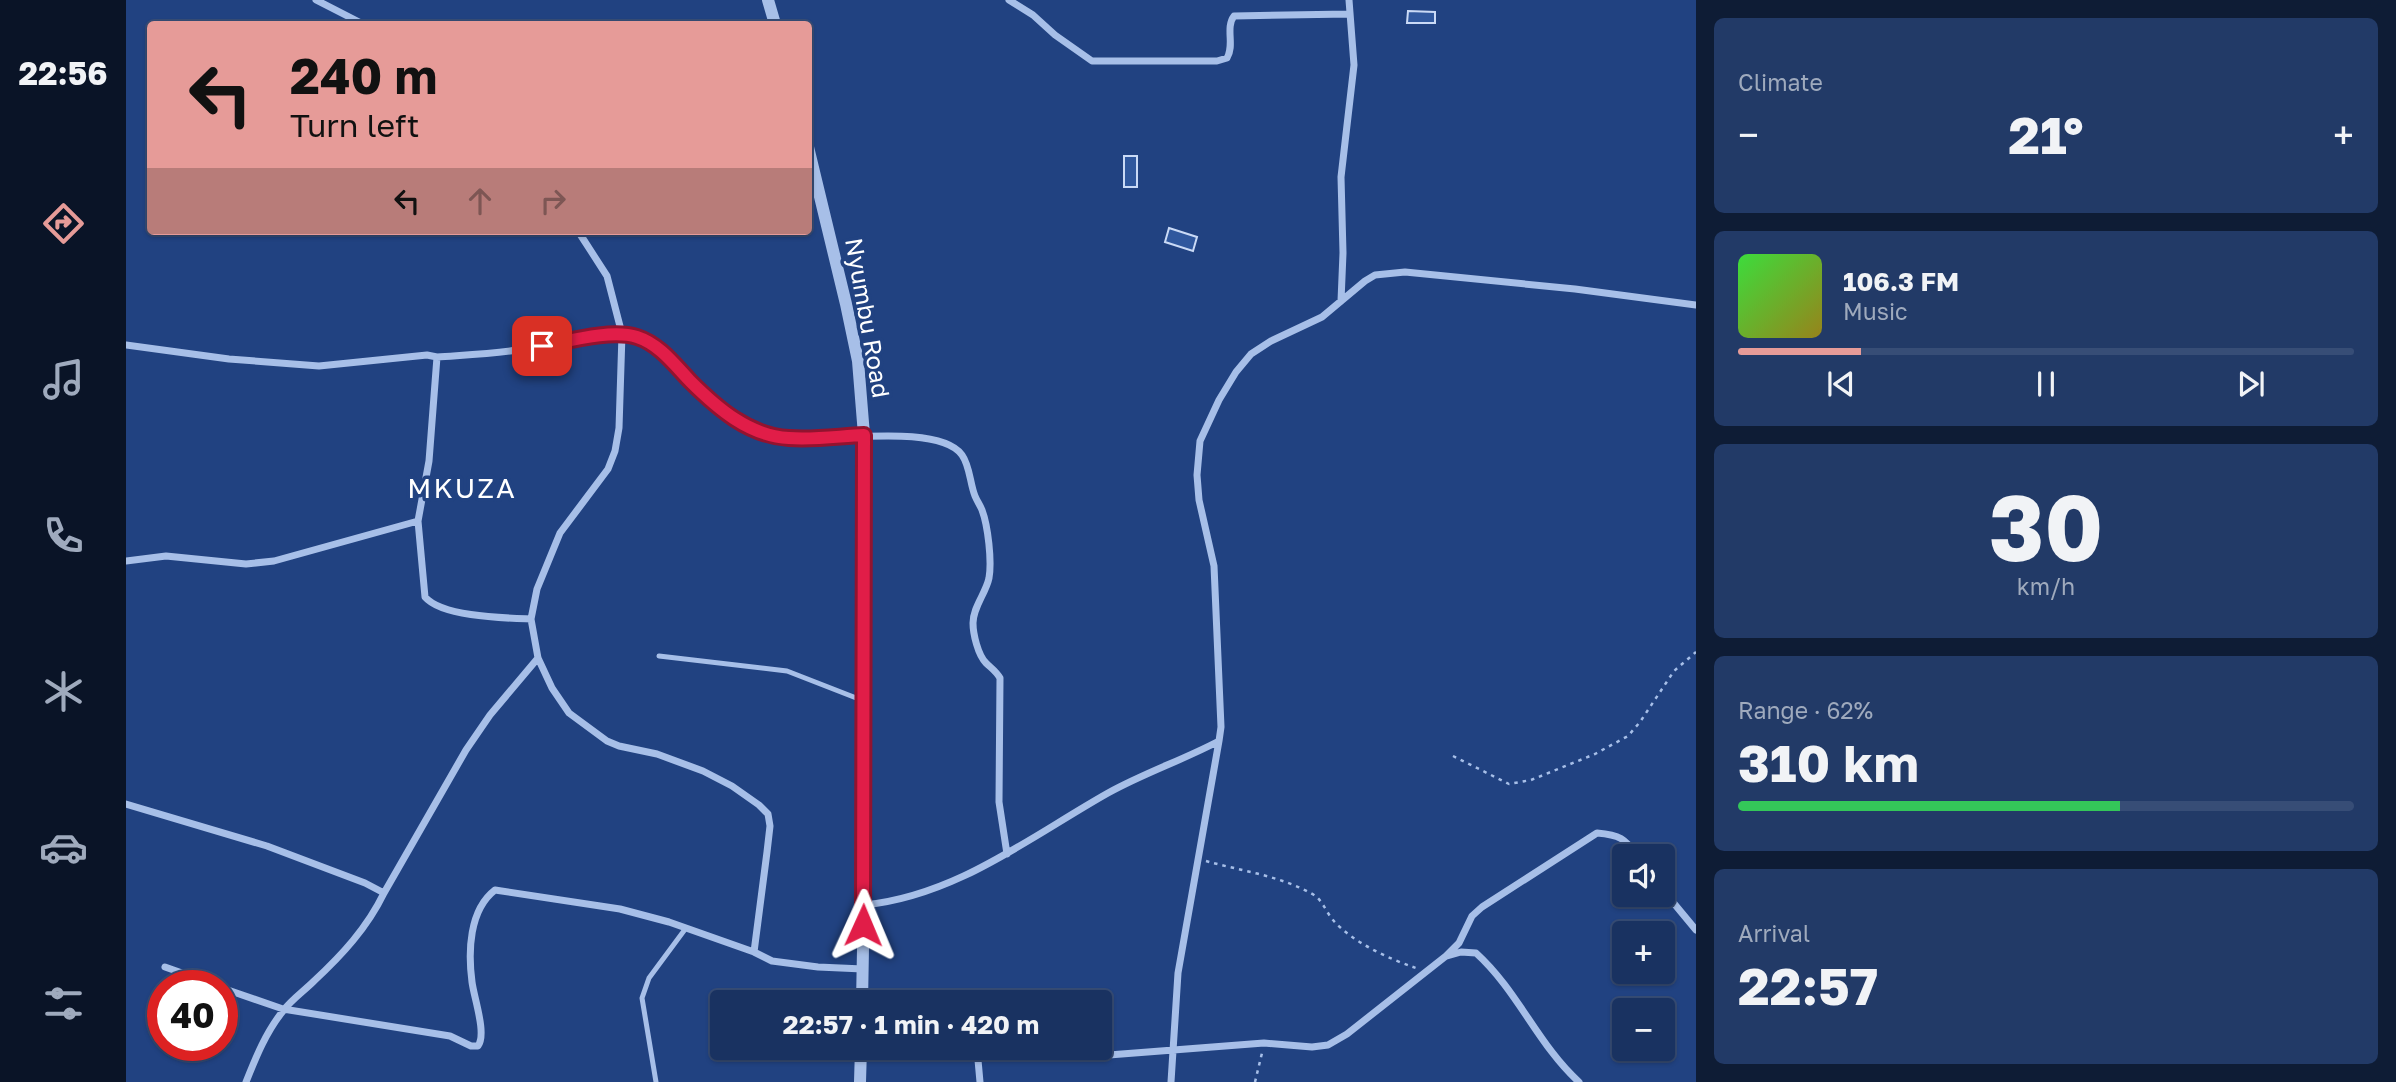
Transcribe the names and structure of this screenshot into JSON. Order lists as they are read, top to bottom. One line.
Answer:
{"streets":{"street":["Nyumbu Road"]},"districts":["MKUZA"],"page":{"tabs":"22:56","tile":["Climate",["30","km/h"],["Range · 62%","310 km"],["Arrival","22:57"]],"turn":["240 m","Turn left"],"heat":["−","21°","+"],"song":["106.3 FM","Music"],"map_buttons":["+","−"],"limit":"40","trip":"22:57 · 1 min · 420 m"}}
